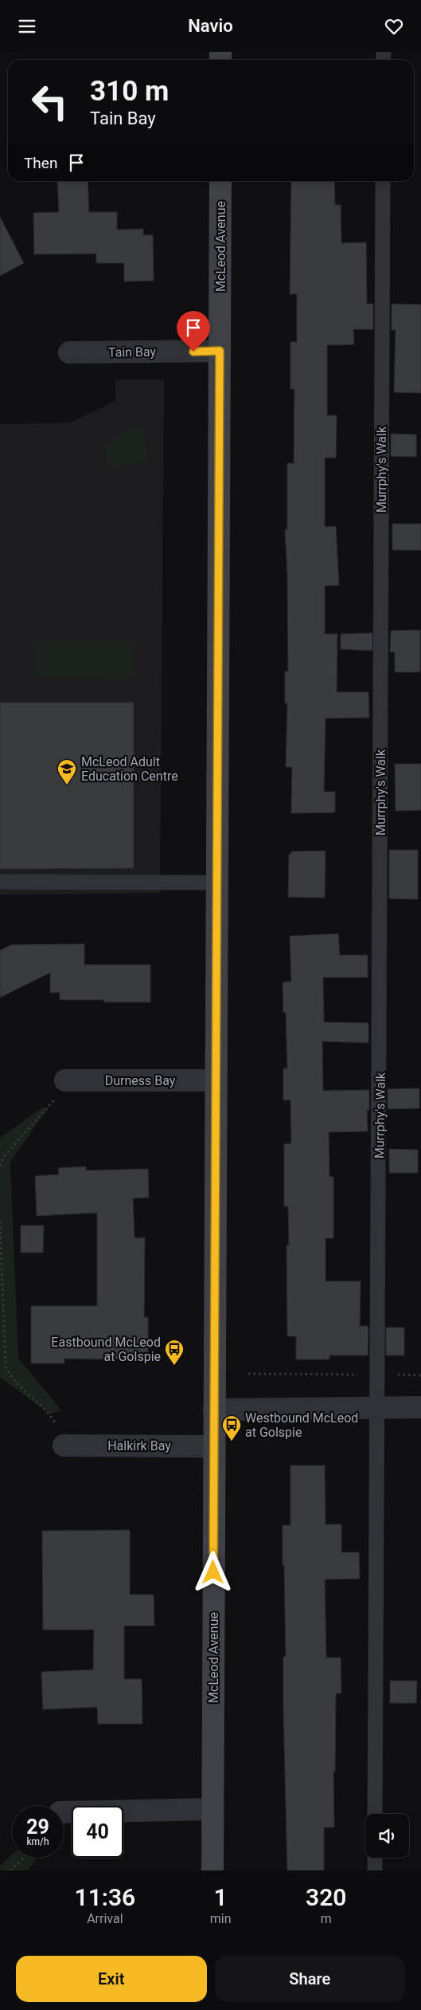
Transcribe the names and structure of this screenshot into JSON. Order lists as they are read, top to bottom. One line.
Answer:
{"streets":{"street":["McLeod Avenue","Tain Bay","Durness Bay","Halkirk Bay"],"lane":["Murrphy's Walk"]},"crossings":[["McLeod Avenue","Tain Bay"],["McLeod Avenue","Durness Bay"],["McLeod Avenue","Halkirk Bay"]],"places":{"school or university":["McLeod Adult Education Centre"],"bus stop":["Eastbound McLeod at Golspie","Westbound McLeod at Golspie"]},"page":{"header":"Navio","turn":["310 m","Tain Bay"],"then":"Then","speed":"29 km/h","limit":"40","eta":["11:36","Arrival","1","min","320","m"],"buttons":["Exit","Share"]}}
